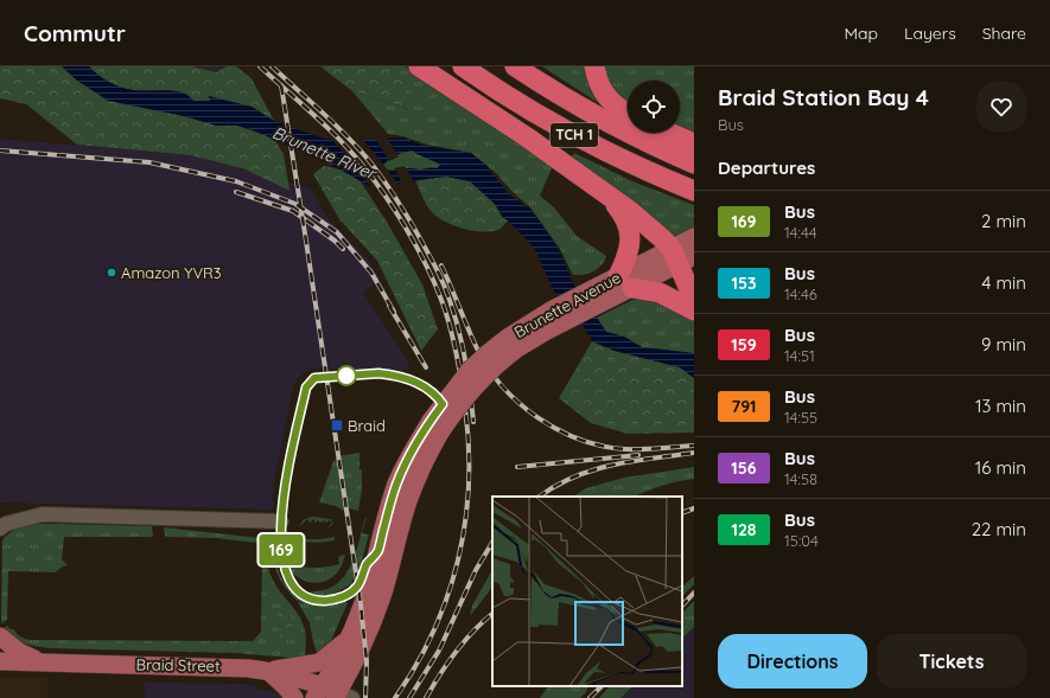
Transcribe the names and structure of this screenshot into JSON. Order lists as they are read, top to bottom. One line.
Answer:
{"streets":{"highway":["TCH 1"],"main road":["Brunette Avenue","Braid Street"]},"crossings":[["Brunette Avenue","Braid Street"]],"water":["Brunette River"],"places":{"other":["Amazon YVR3"],"transit":["Braid"]},"lines":["bus line 169"],"page":{"header":"Commutr","nav":["Map","Layers","Share"],"on_map":"169","heading":[["Braid Station Bay 4","Bus"],"Departures"],"list":[{"mark":"169","name":"Bus","note":"14:44","value":"2 min"},{"mark":"153","name":"Bus","note":"14:46","value":"4 min"},{"mark":"159","name":"Bus","note":"14:51","value":"9 min"},{"mark":"791","name":"Bus","note":"14:55","value":"13 min"},{"mark":"156","name":"Bus","note":"14:58","value":"16 min"},{"mark":"128","name":"Bus","note":"15:04","value":"22 min"}],"buttons":["Directions","Tickets"]}}
